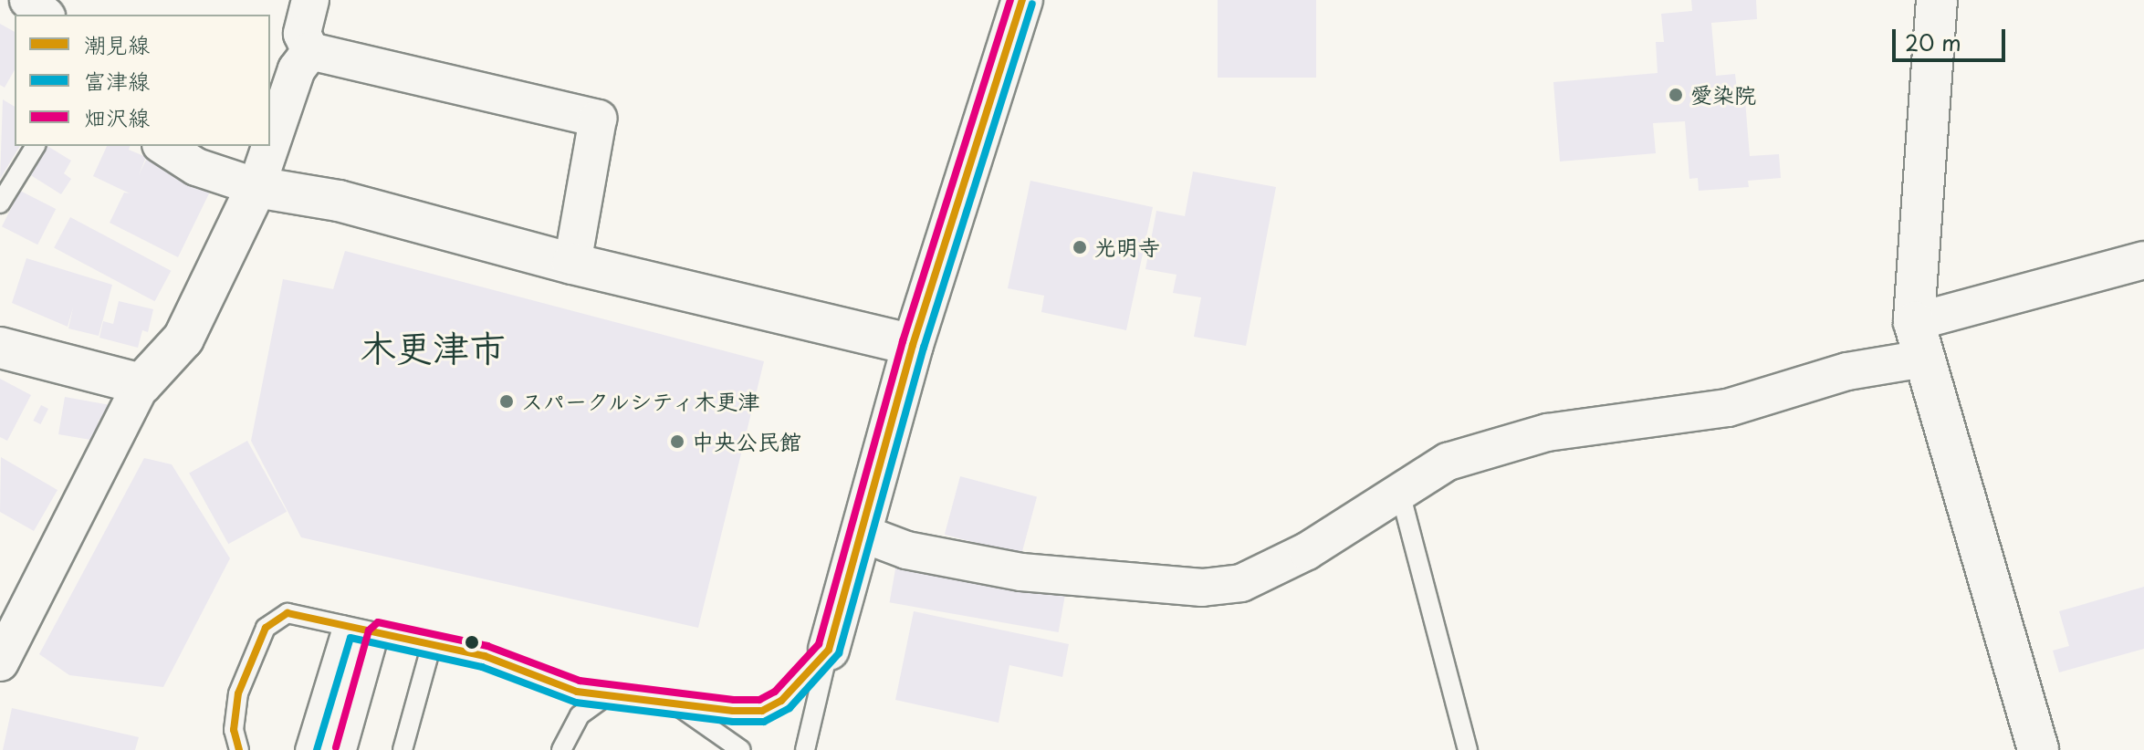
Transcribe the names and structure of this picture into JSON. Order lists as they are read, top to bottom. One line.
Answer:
{"districts":["木更津市"],"places":["愛染院","光明寺","スパークルシティ木更津","中央公民館"],"lines":["transit line 潮見線","transit line 畑沢線","transit line 富津線"],"legend":["潮見線","富津線","畑沢線"],"scale_bar":"20 m"}
